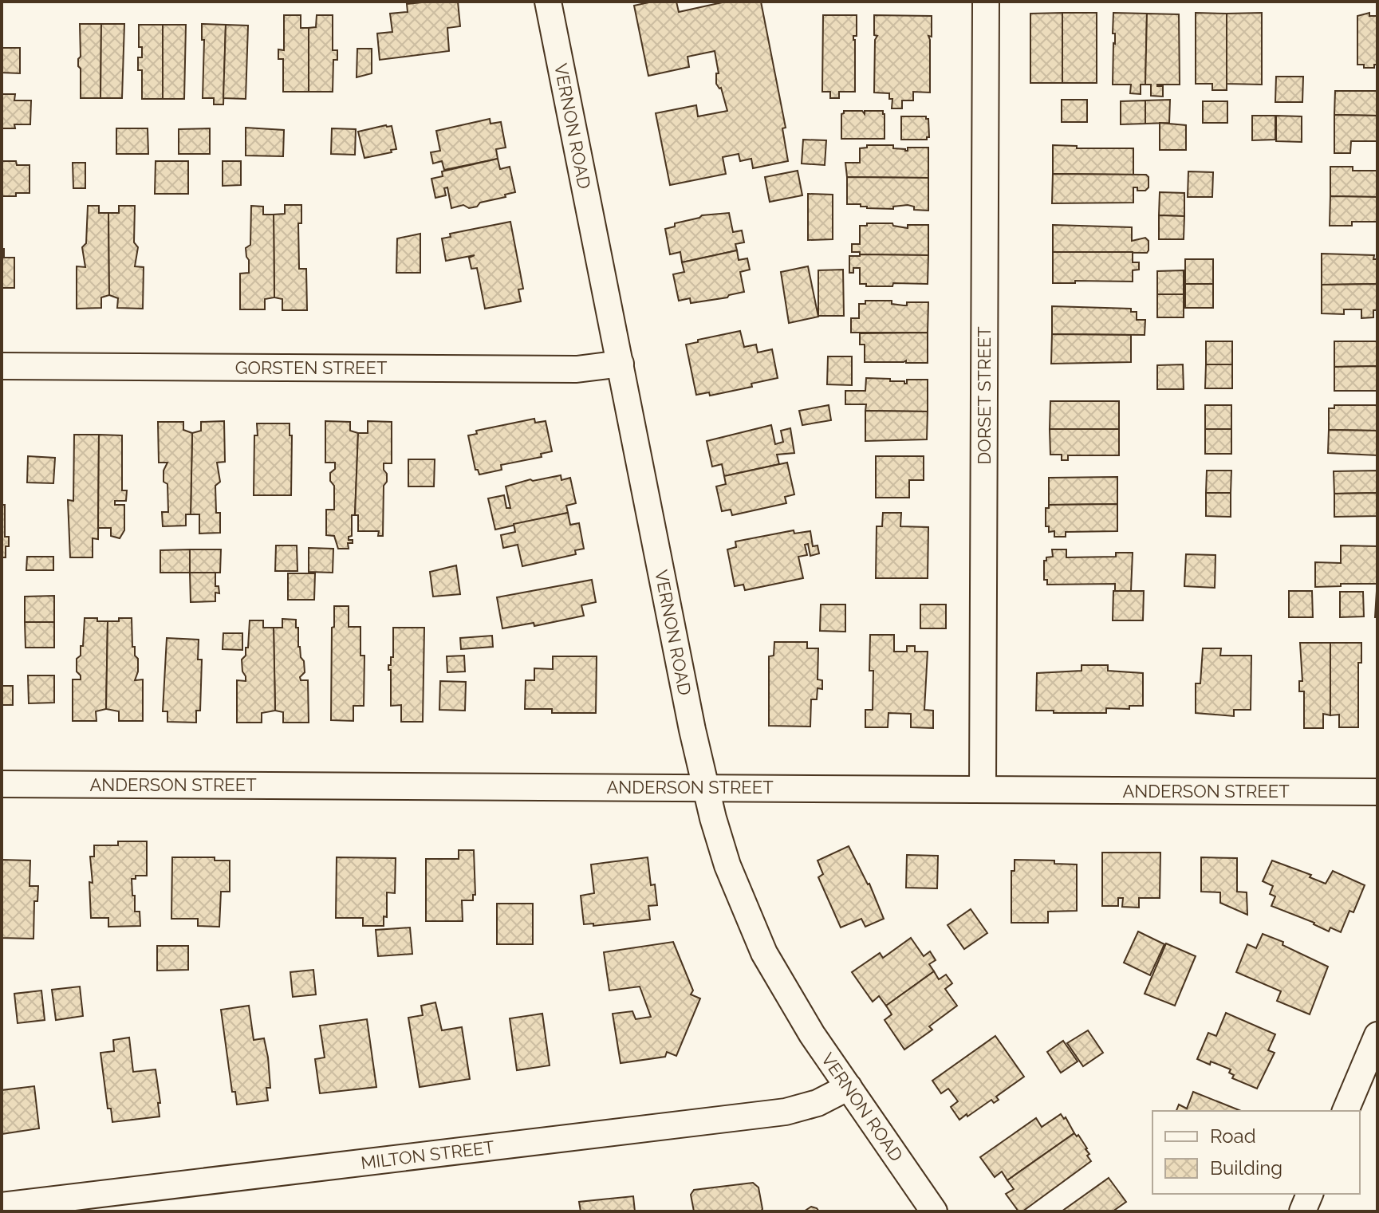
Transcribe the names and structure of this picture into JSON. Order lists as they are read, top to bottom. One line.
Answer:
{"streets":{"street":["VERNON ROAD","GORSTEN STREET","DORSET STREET","ANDERSON STREET","MILTON STREET"]},"crossings":[["VERNON ROAD","GORSTEN STREET"],["VERNON ROAD","ANDERSON STREET"],["VERNON ROAD","MILTON STREET"],["DORSET STREET","ANDERSON STREET"]],"legend":["Road","Building"]}
